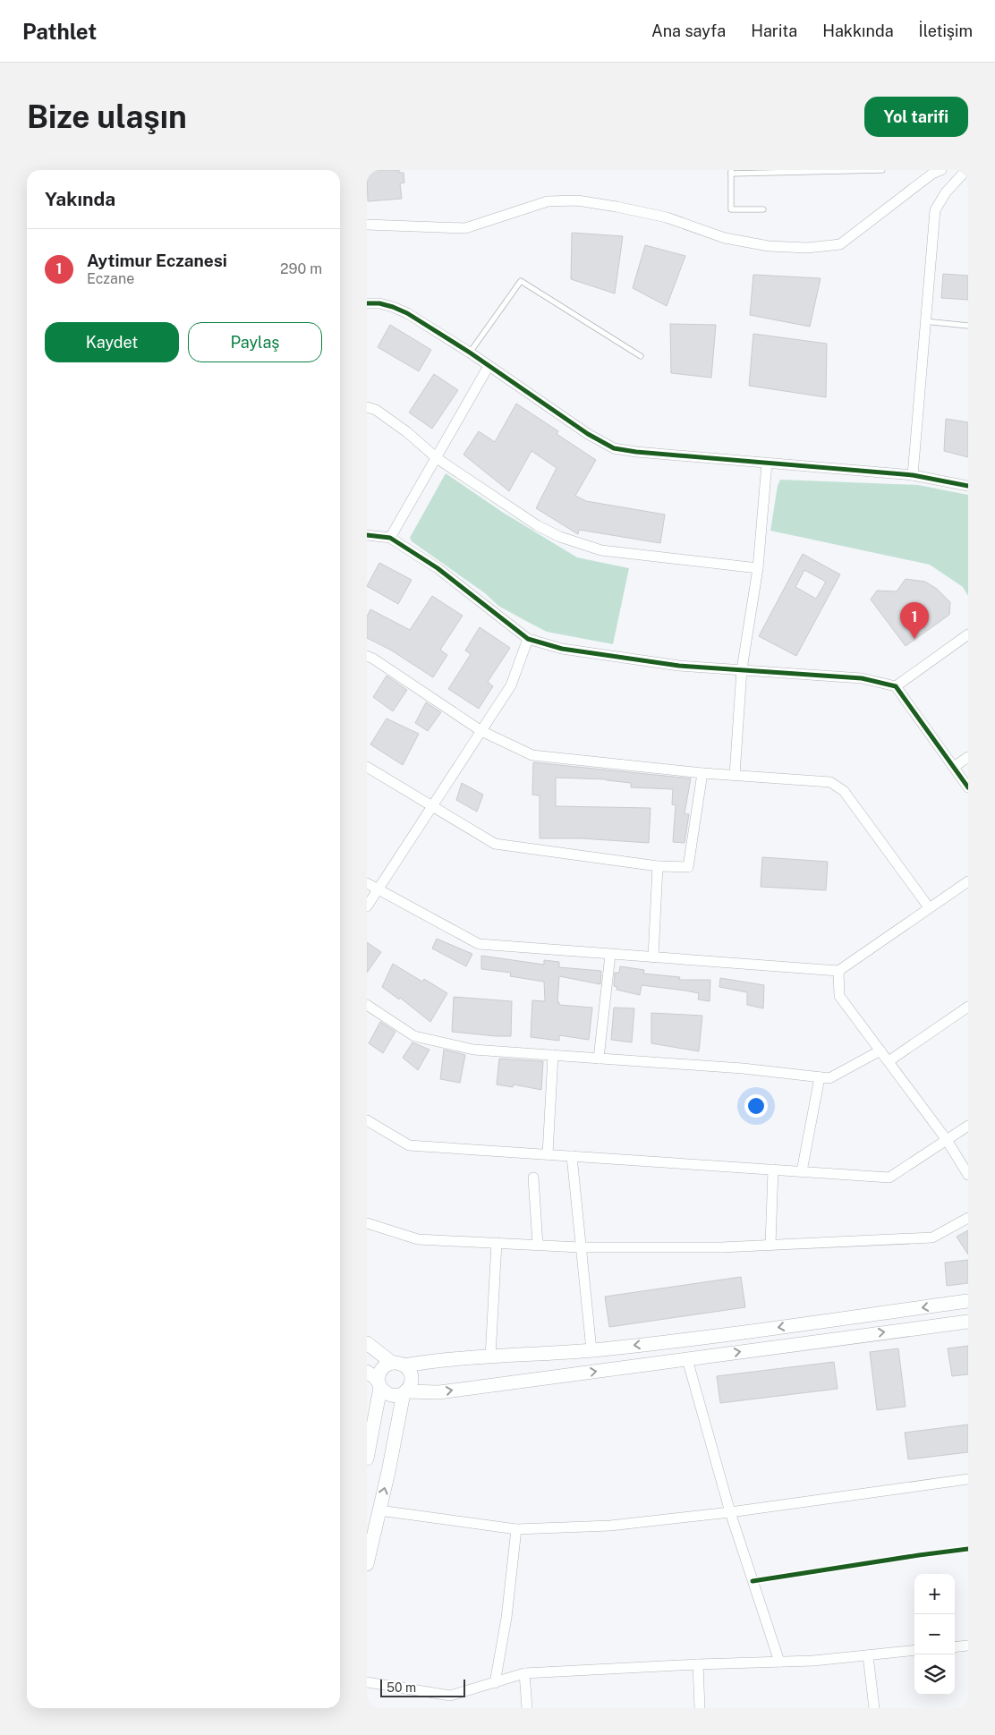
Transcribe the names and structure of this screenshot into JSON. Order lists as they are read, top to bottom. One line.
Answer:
{"scale_bar":"50 m","page":{"header":"Pathlet","nav":["Ana sayfa","Harita","Hakkında","İletişim"],"buttons":["Yol tarifi",["Kaydet","Paylaş"]],"title":"Bize ulaşın","heading":"Yakında","list":[{"mark":"1","name":"Aytimur Eczanesi","note":"Eczane","value":"290 m"}],"pins":"1","map_buttons":["+","−"],"scale":"50 m"}}
